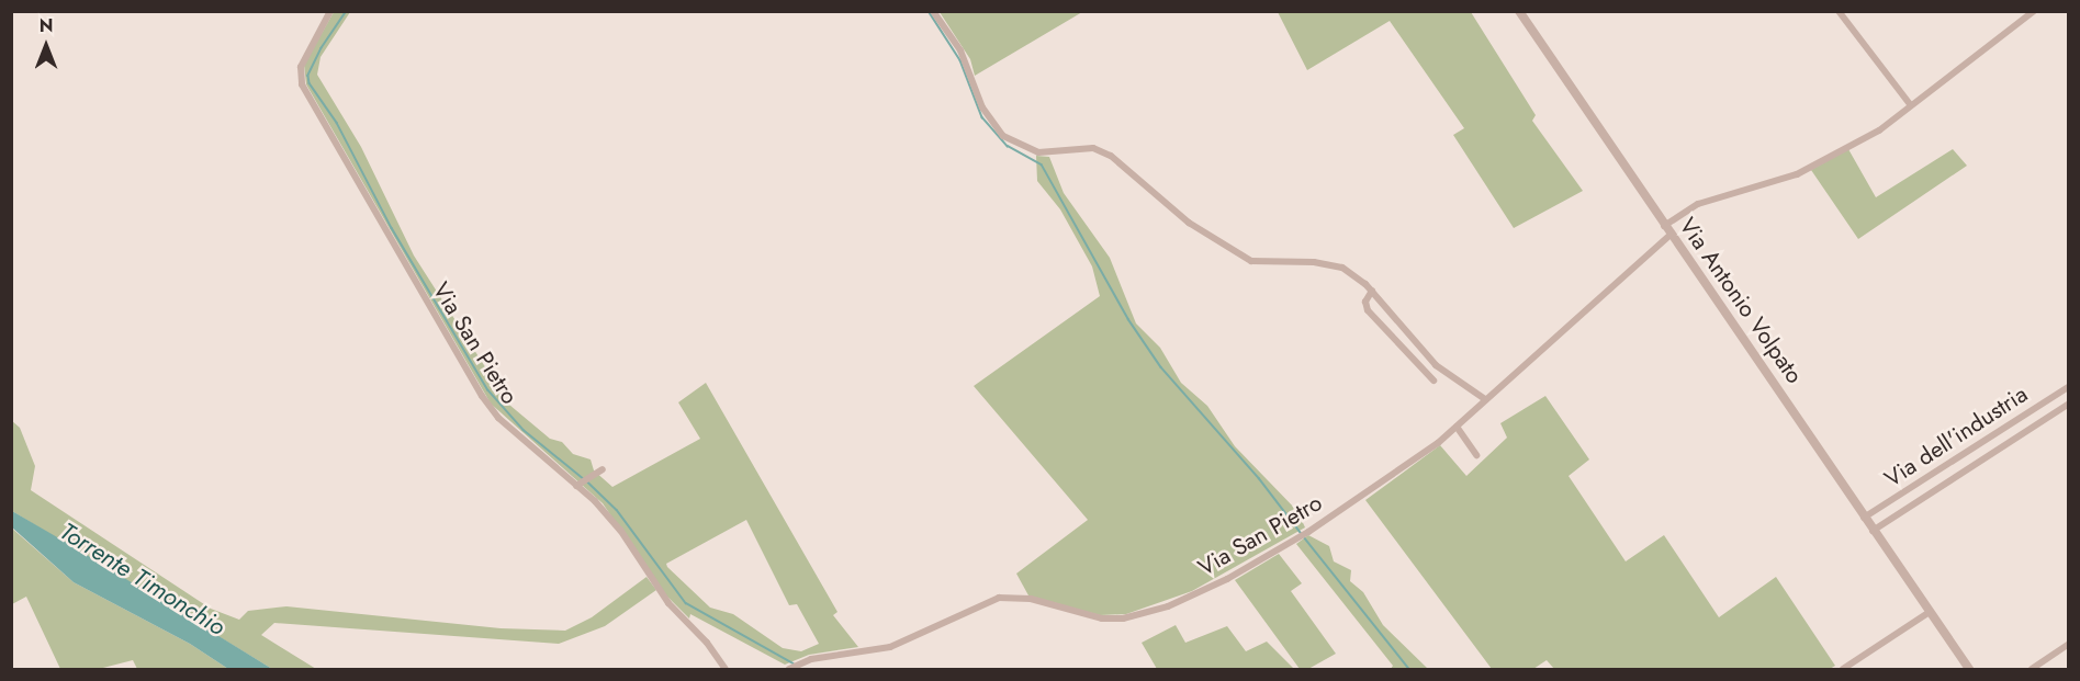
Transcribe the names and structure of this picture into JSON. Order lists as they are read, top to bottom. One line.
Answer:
{"streets":{"street":["Via Antonio Volpato","Via San Pietro","Via dell'industria"]},"crossings":[["Via Antonio Volpato","Via San Pietro"],["Via Antonio Volpato","Via dell'industria"]],"water":["Torrente Timonchio"],"north":"top"}
